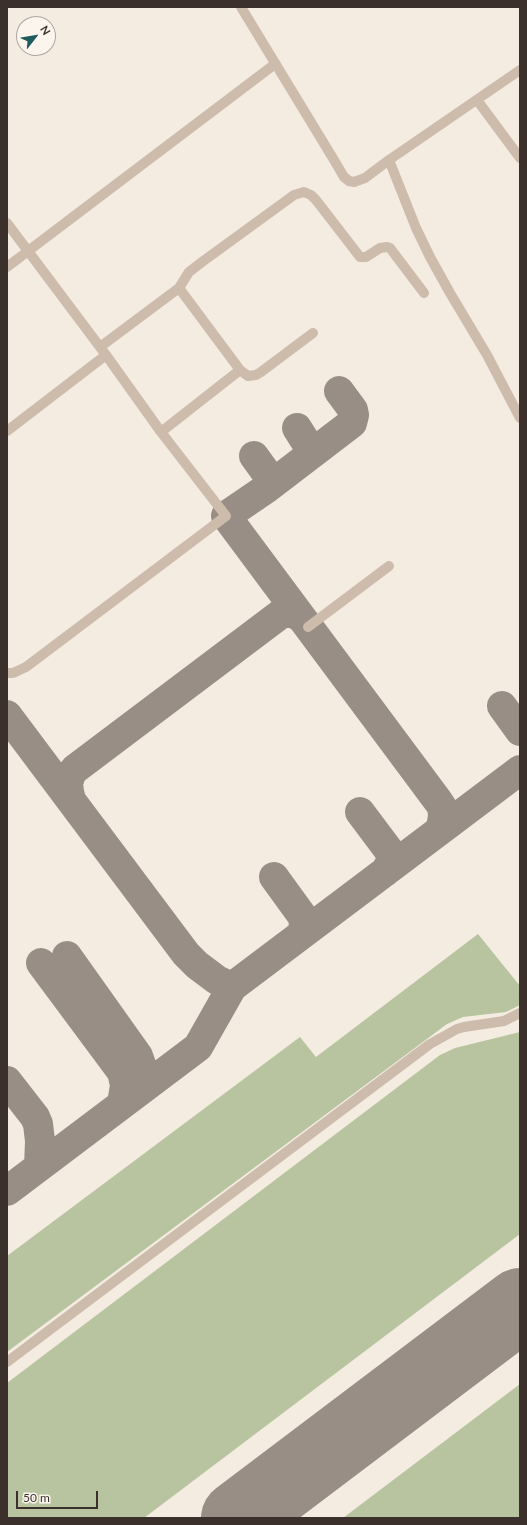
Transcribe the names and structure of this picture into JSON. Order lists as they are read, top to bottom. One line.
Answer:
{"scale_bar":"50 m","north":"top right"}
